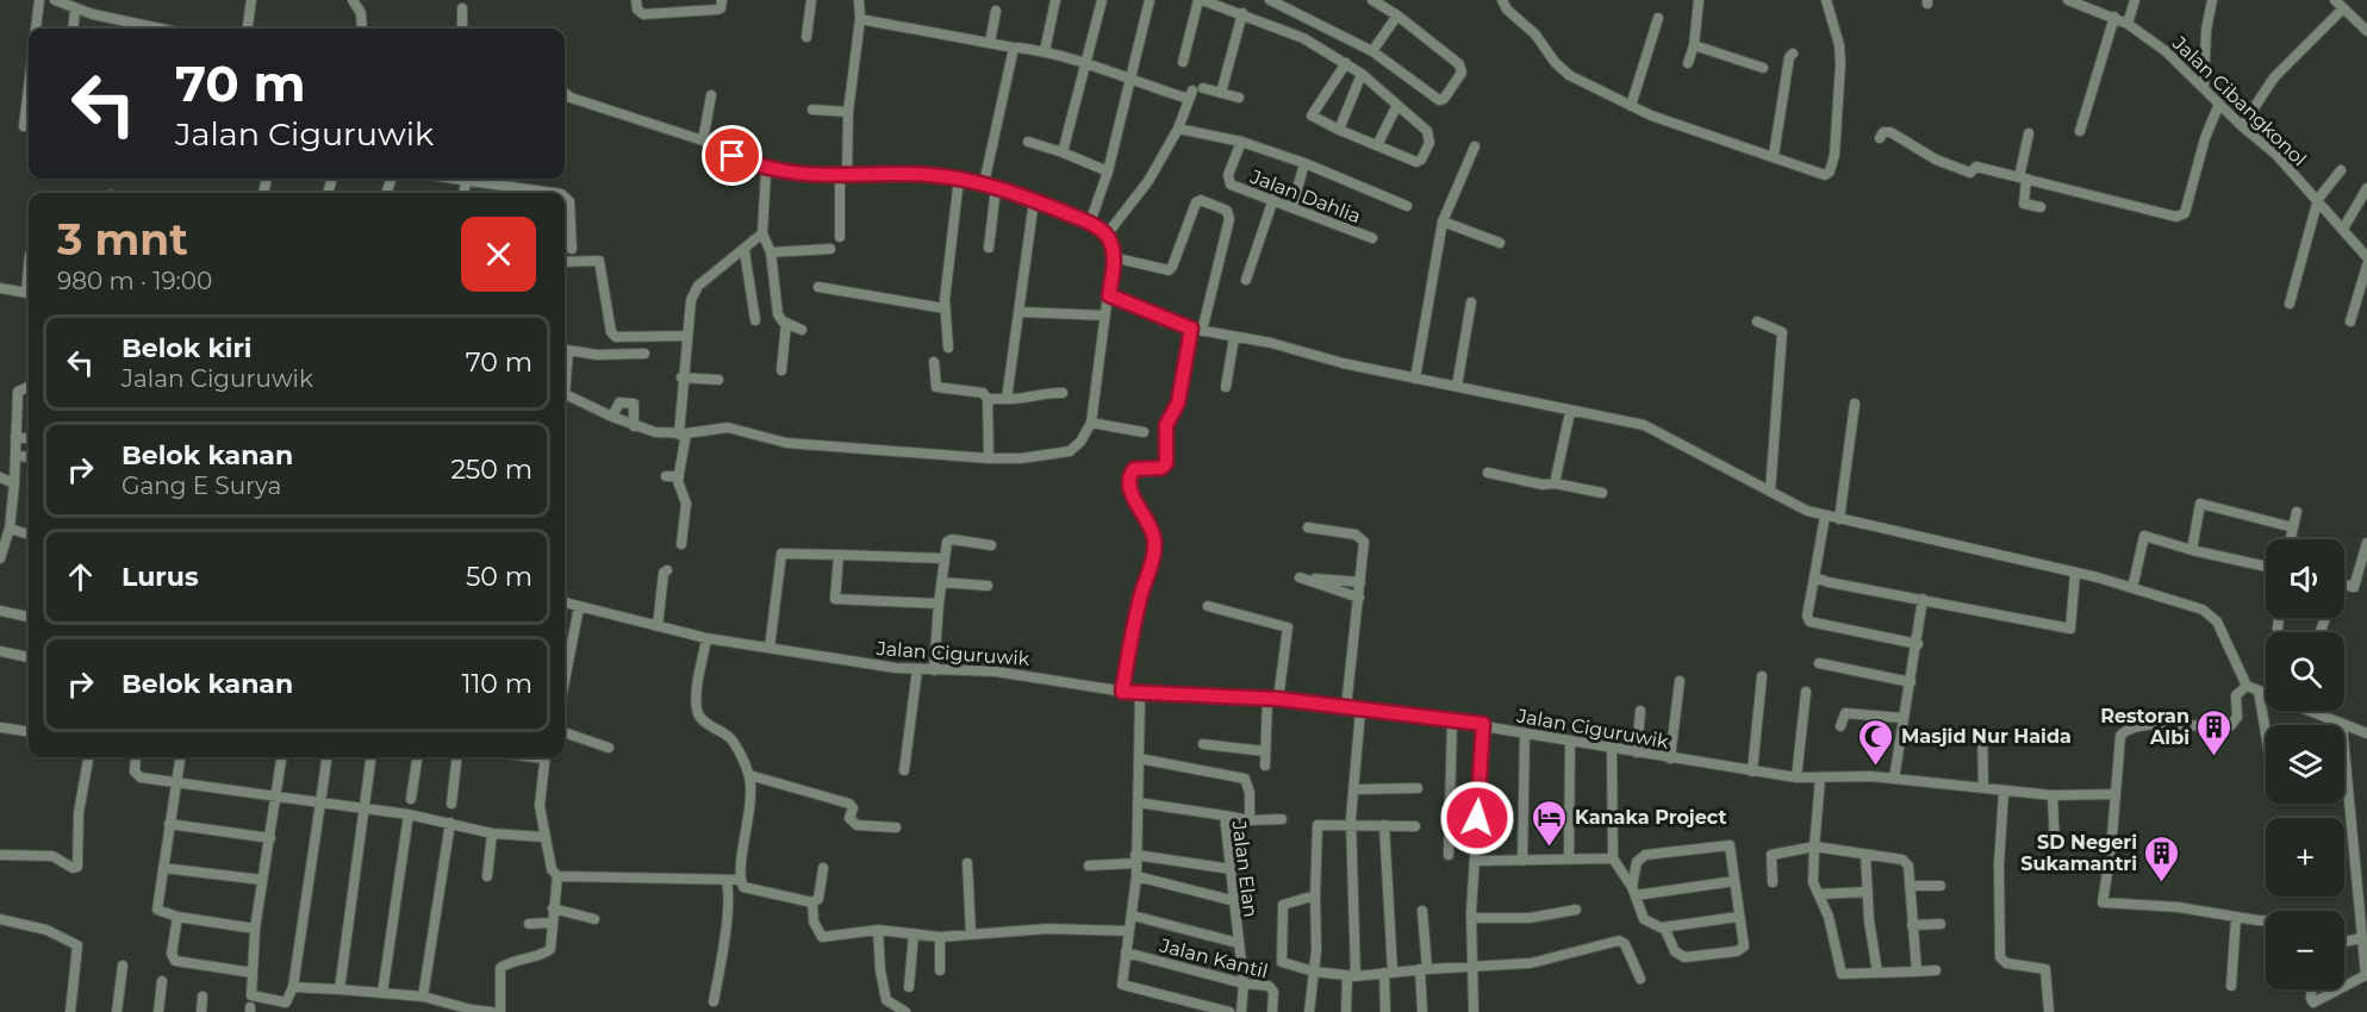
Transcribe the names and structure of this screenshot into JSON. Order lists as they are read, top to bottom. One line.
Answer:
{"streets":{"street":["Jalan Cibangkonol","Jalan Dahlia","Jalan Ciguruwik","Jalan Elan","Jalan Kantil"]},"crossings":[["Jalan Elan","Jalan Kantil"]],"places":{"building":["Restoran Albi","SD Negeri Sukamantri"],"mosque":["Masjid Nur Haida"],"hotel":["Kanaka Project"]},"page":{"turn":["70 m","Jalan Ciguruwik"],"heading":["3 mnt","980 m · 19:00"],"list":[{"name":"Belok kiri","note":"Jalan Ciguruwik","value":"70 m"},{"name":"Belok kanan","note":"Gang E Surya","value":"250 m"},{"name":"Lurus","value":"50 m"},{"name":"Belok kanan","value":"110 m"}],"map_buttons":["+","−"]}}
